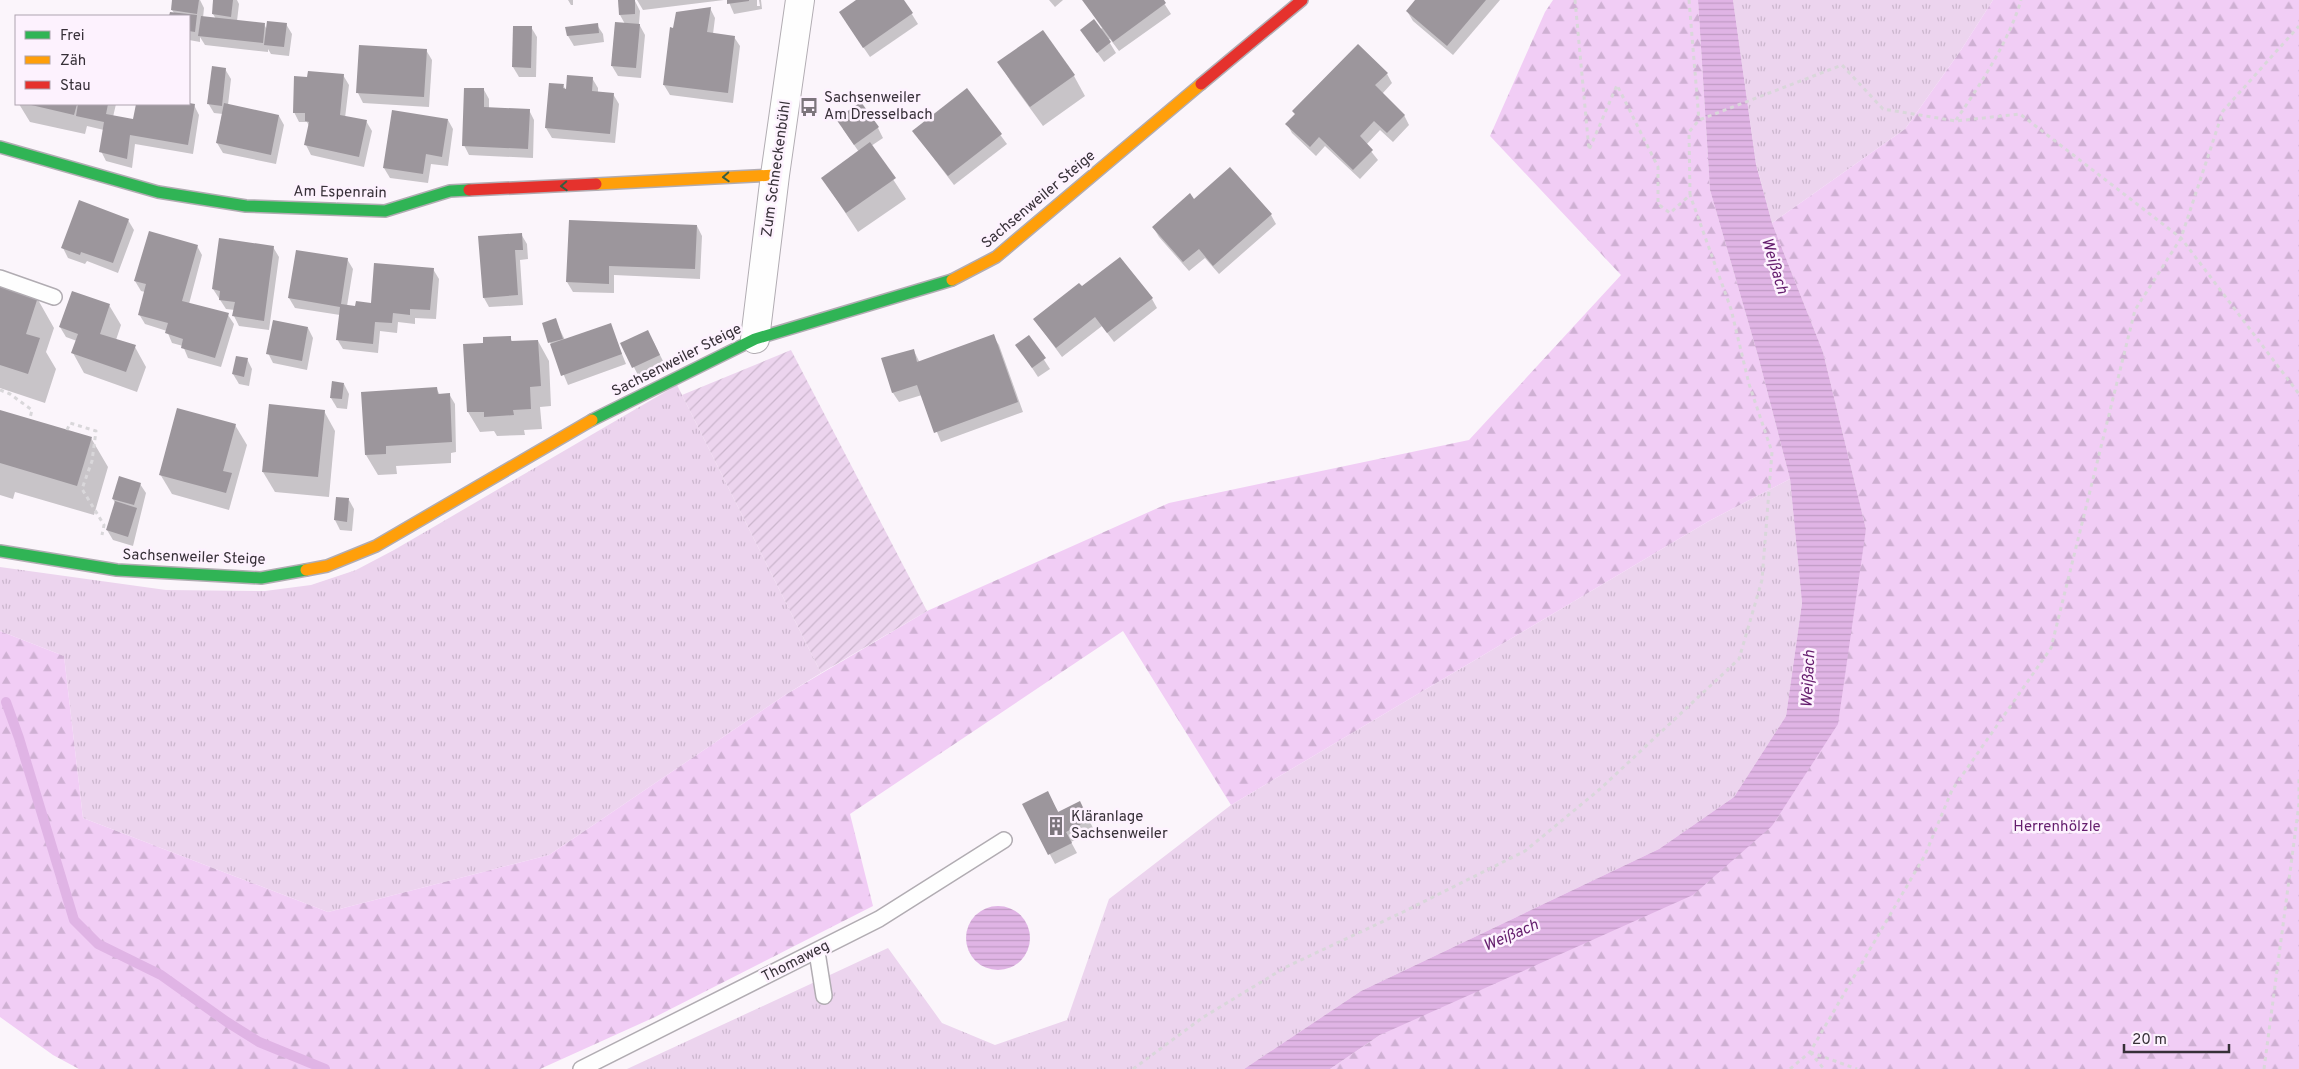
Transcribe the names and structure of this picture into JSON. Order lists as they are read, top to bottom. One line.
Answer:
{"streets":{"street":["Zum Schneckenbühl","Am Espenrain","Sachsenweiler Steige"],"lane":["Thomaweg"]},"crossings":[["Zum Schneckenbühl","Am Espenrain"],["Zum Schneckenbühl","Sachsenweiler Steige"]],"one_way":["Am Espenrain"],"water":["Weißach"],"parks":["Herrenhölzle"],"places":{"bus stop":["Sachsenweiler Am Dresselbach"],"building":["Kläranlage Sachsenweiler"]},"legend":["Frei","Zäh","Stau"],"scale_bar":"20 m"}
